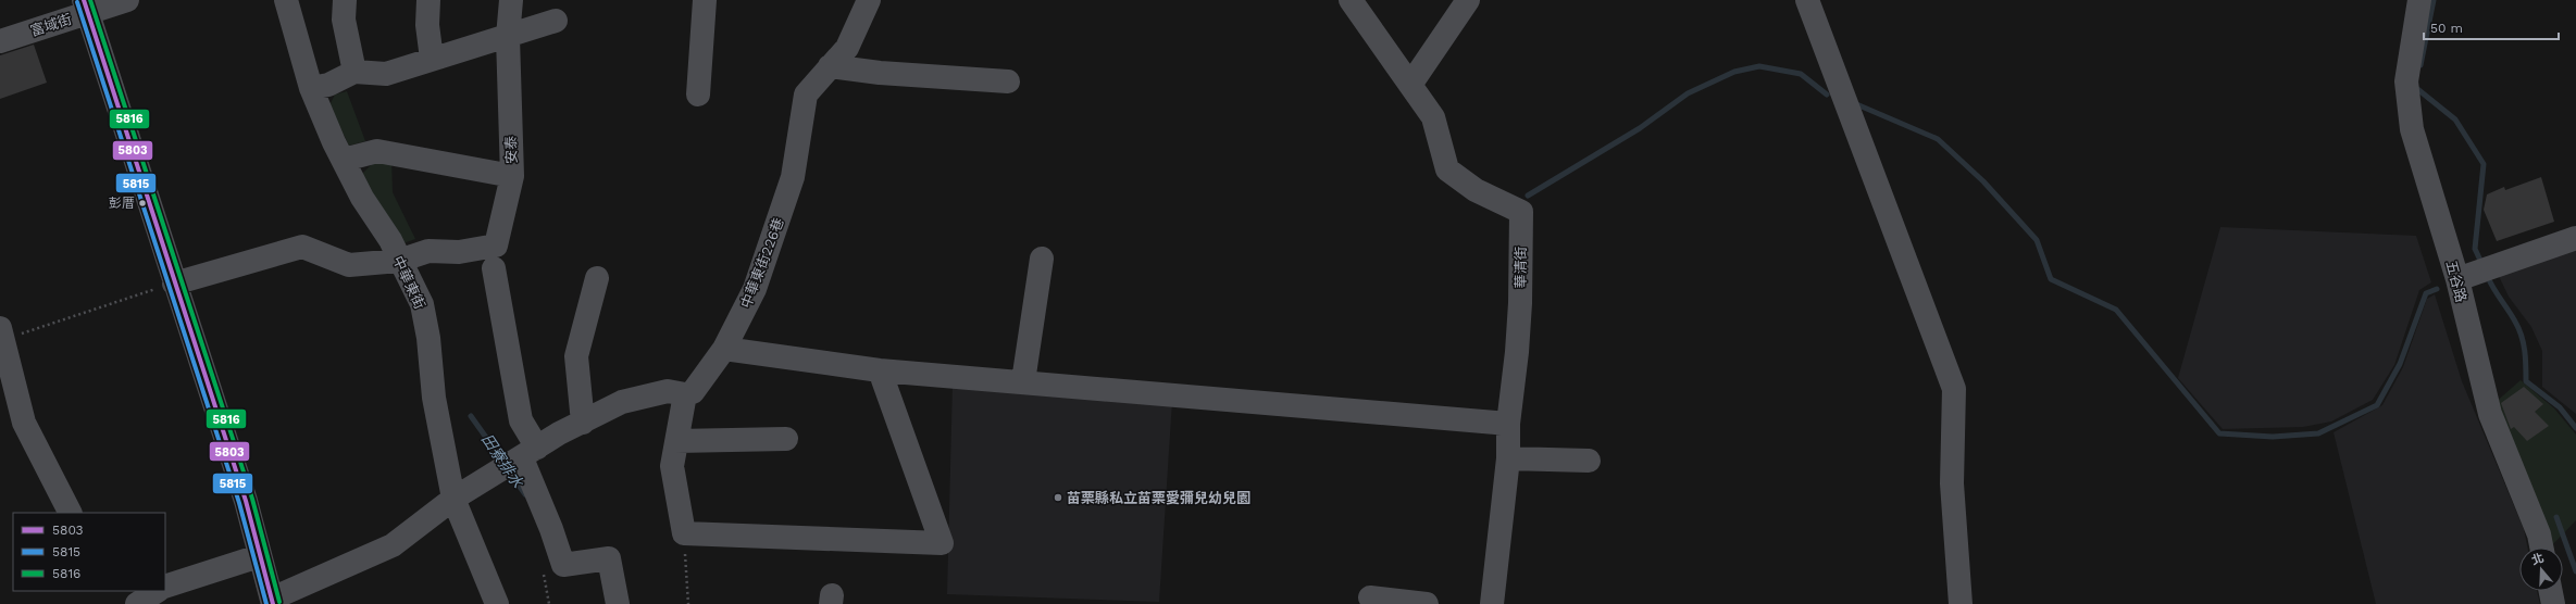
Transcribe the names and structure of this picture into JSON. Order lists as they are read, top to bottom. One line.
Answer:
{"streets":{"street":["富域街","安泰","中華東街226巷","華清街","五谷路","中華東街"]},"crossings":[["安泰","中華東街"]],"water":["田寮排水"],"places":["彭厝","苗栗縣私立苗栗愛彌兒幼兒園"],"lines":["transit line 5803","transit line 5816","transit line 5815"],"legend":["5803","5815","5816"],"scale_bar":"50 m","north":"top"}
